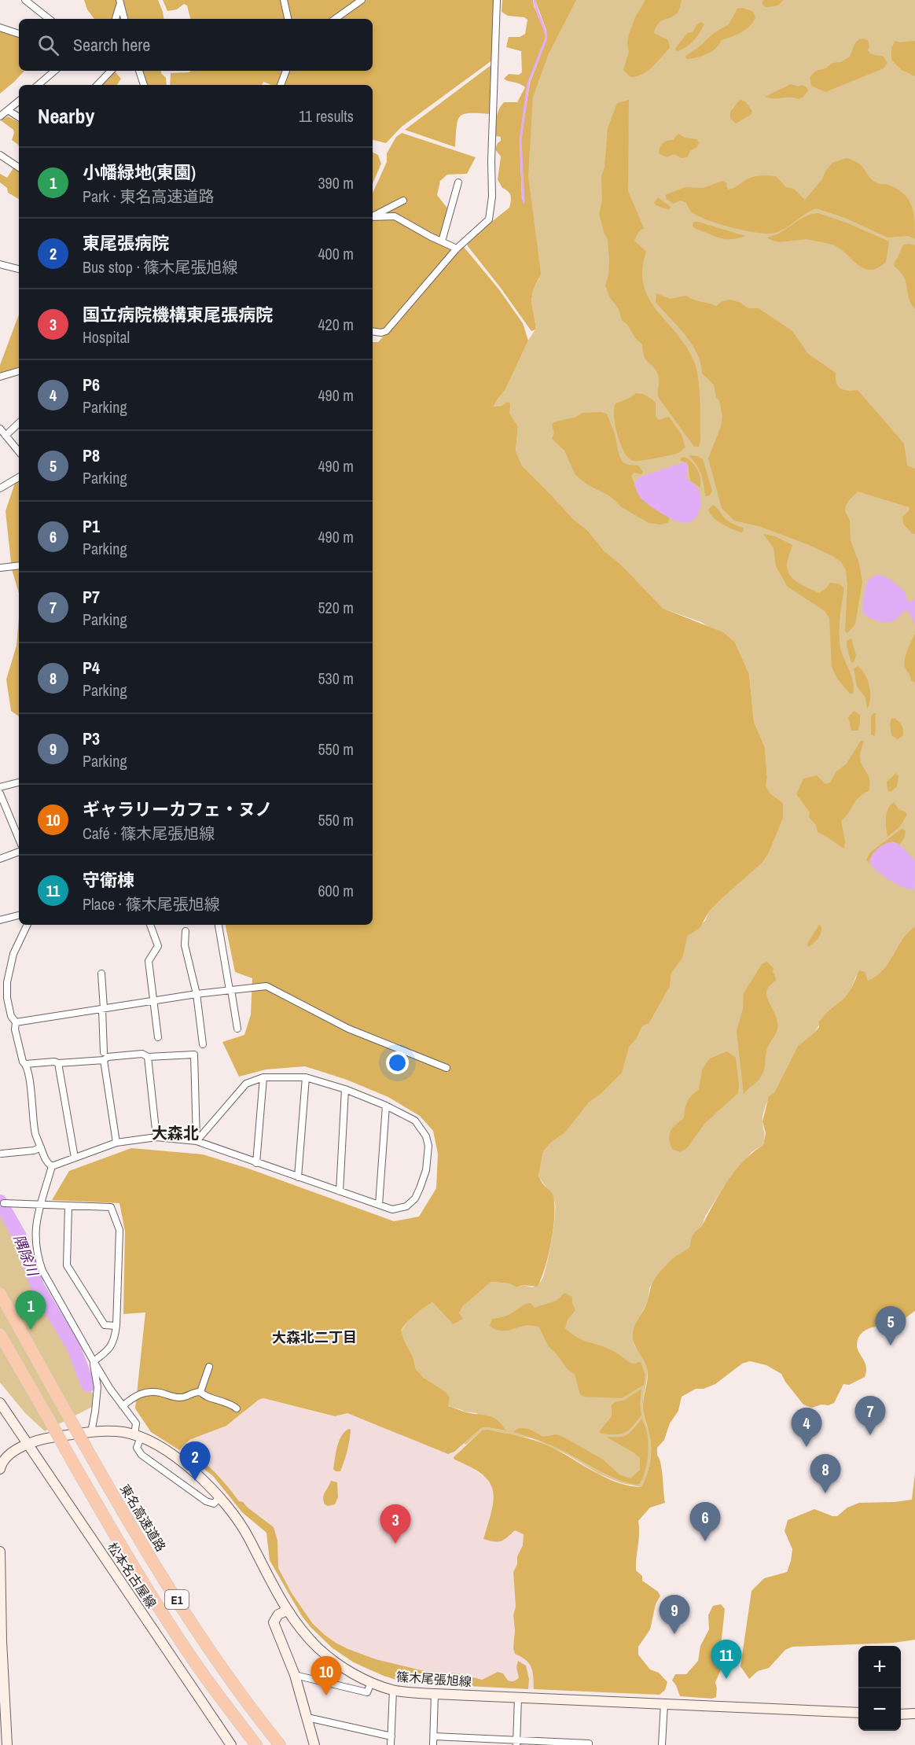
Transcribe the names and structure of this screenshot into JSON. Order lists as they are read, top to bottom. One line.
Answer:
{"streets":{"highway":["東名高速道路","E1"],"main road":["松本名古屋線","篠木尾張旭線"]},"crossings":[["松本名古屋線","篠木尾張旭線"]],"districts":["大森北","大森北二丁目"],"water":["隅除川"],"page":{"search":"Search here","heading":["Nearby","11 results"],"list":[{"mark":"1","name":"小幡緑地(東園)","note":"Park · 東名高速道路","value":"390 m"},{"mark":"2","name":"東尾張病院","note":"Bus stop · 篠木尾張旭線","value":"400 m"},{"mark":"3","name":"国立病院機構東尾張病院","note":"Hospital","value":"420 m"},{"mark":"4","name":"P6","note":"Parking","value":"490 m"},{"mark":"5","name":"P8","note":"Parking","value":"490 m"},{"mark":"6","name":"P1","note":"Parking","value":"490 m"},{"mark":"7","name":"P7","note":"Parking","value":"520 m"},{"mark":"8","name":"P4","note":"Parking","value":"530 m"},{"mark":"9","name":"P3","note":"Parking","value":"550 m"},{"mark":"10","name":"ギャラリーカフェ・ヌノ","note":"Café · 篠木尾張旭線","value":"550 m"},{"mark":"11","name":"守衛棟","note":"Place · 篠木尾張旭線","value":"600 m"}],"pins":["1","5","7","4","2","8","6","3","9","11","10"],"map_buttons":["+","−"]}}
